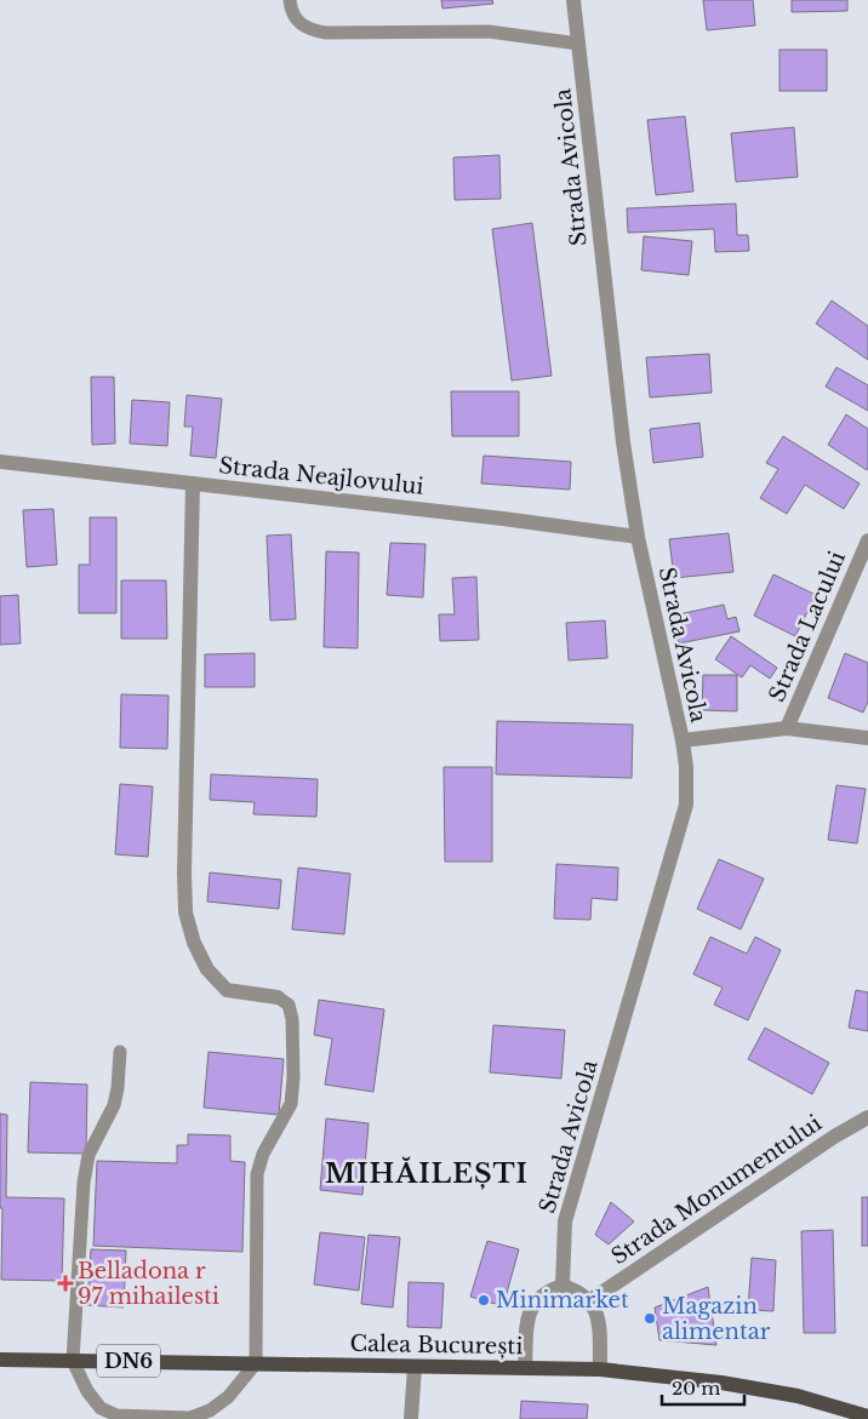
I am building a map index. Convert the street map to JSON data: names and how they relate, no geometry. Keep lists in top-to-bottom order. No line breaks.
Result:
{"streets":{"main road":["Calea București","DN6"],"street":["Strada Avicola","Strada Neajlovului","Strada Lacului","Strada Monumentului"]},"crossings":[["Strada Avicola","Strada Neajlovului"]],"districts":["MIHĂILEȘTI"],"places":{"health":["Belladona r 97 mihailesti"],"other":["Minimarket","Magazin alimentar"]},"scale_bar":"20 m"}
